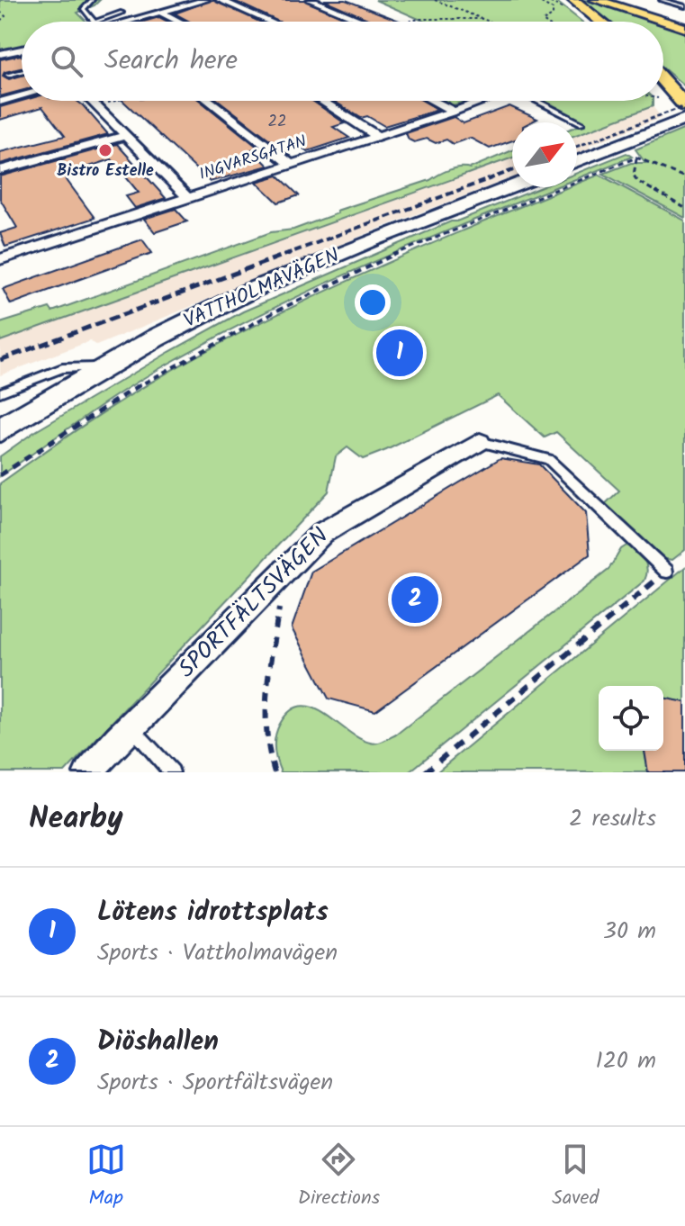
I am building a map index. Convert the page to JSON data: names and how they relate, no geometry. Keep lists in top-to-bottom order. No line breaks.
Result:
{"streets":{"main road":["VATTHOLMAVÄGEN"],"street":["INGVARSGATAN","SPORTFÄLTSVÄGEN"]},"places":["Bistro Estelle"],"house_numbers":["22"],"north":"top right","page":{"search":"Search here","pins":["1","2"],"heading":["Nearby","2 results"],"list":[{"mark":"1","name":"Lötens idrottsplats","note":"Sports · Vattholmavägen","value":"30 m"},{"mark":"2","name":"Diöshallen","note":"Sports · Sportfältsvägen","value":"120 m"}],"nav":["Map","Directions","Saved"]}}
